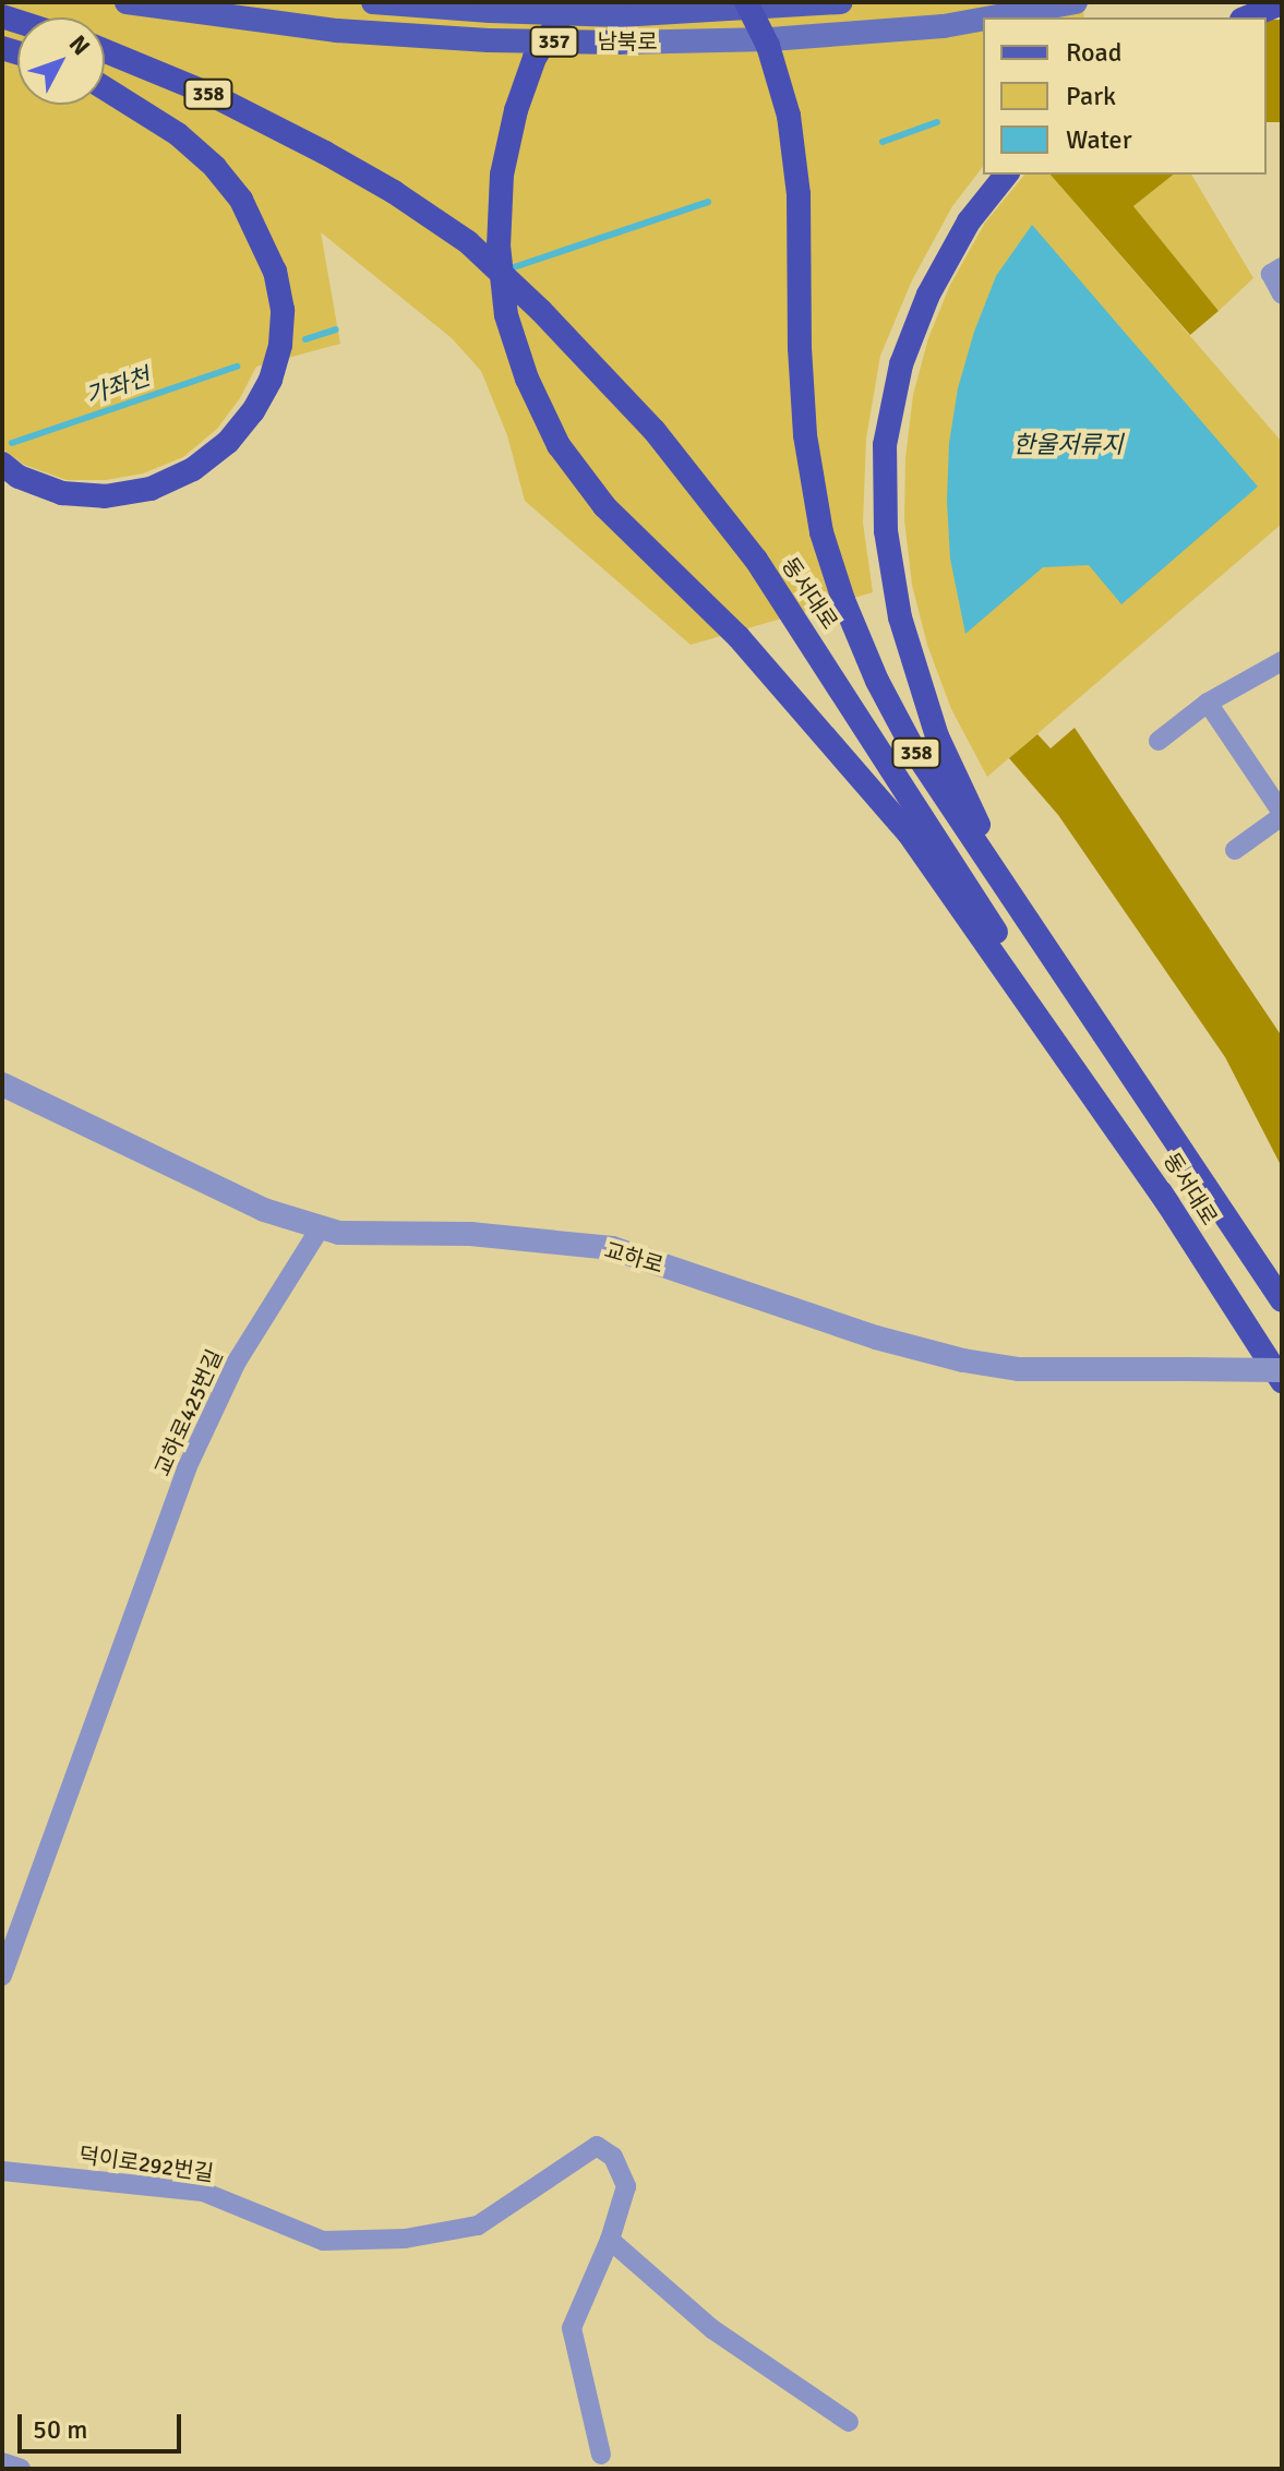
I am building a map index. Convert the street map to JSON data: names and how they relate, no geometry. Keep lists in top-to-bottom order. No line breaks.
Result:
{"streets":{"highway":["358","동서대로"],"main road":["357","남북로"],"street":["교하로","교하로425번길","덕이로292번길"]},"crossings":[["교하로","교하로425번길"]],"water":["가좌천","한울저류지"],"legend":["Road","Park","Water"],"scale_bar":"50 m","north":"top right"}
